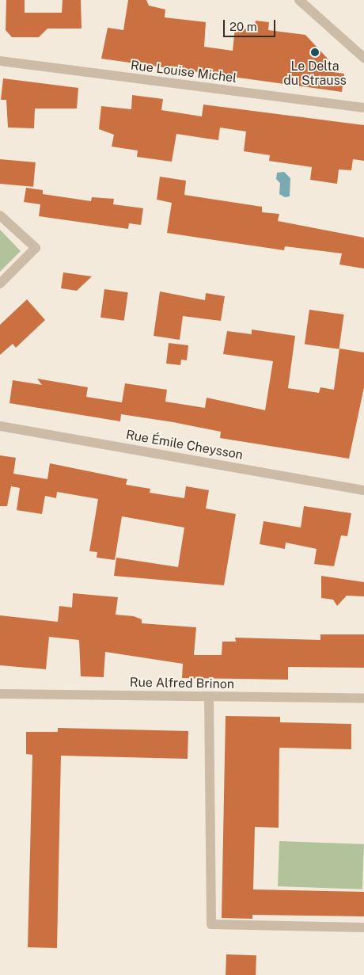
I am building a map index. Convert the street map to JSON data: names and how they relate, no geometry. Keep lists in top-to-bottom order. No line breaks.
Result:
{"streets":{"street":["Rue Louise Michel","Rue Émile Cheysson","Rue Alfred Brinon"]},"places":["Le Delta du Strauss"],"scale_bar":"20 m"}
